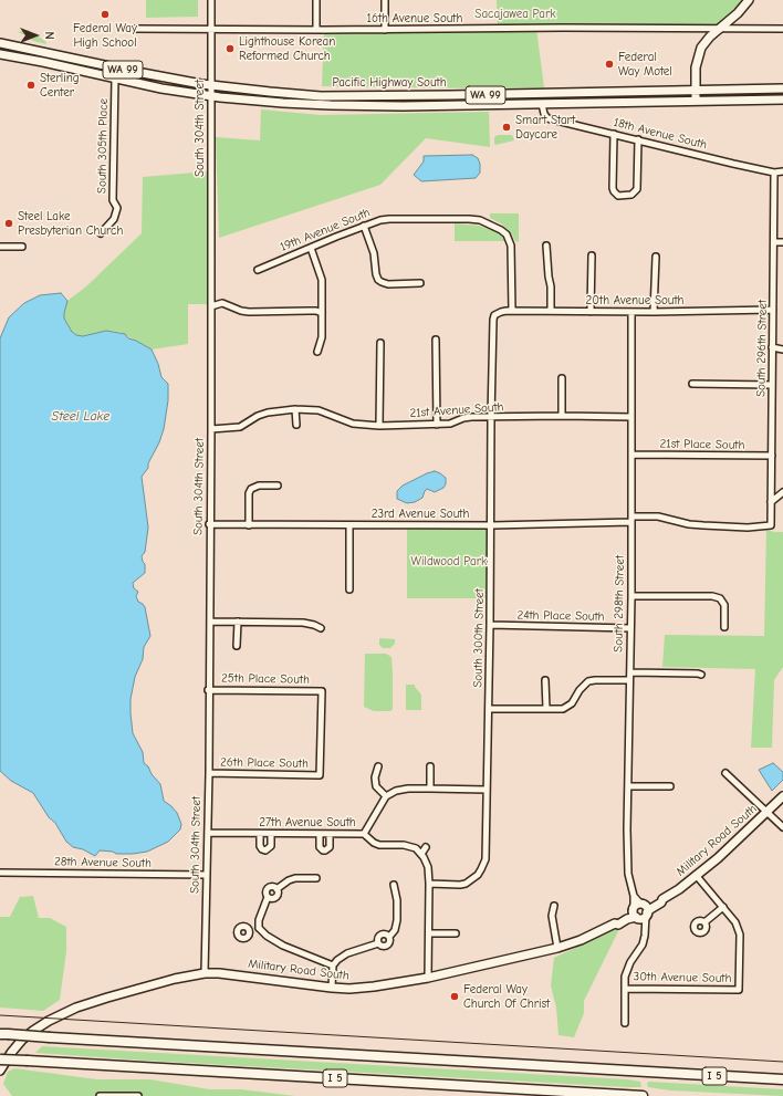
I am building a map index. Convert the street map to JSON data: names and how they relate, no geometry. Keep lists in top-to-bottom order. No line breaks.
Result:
{"streets":{"highway":["I 5"],"main road":["WA 99","Pacific Highway South","Military Road South"],"street":["16th Avenue South","South 304th Street","18th Avenue South","South 305th Place","19th Avenue South","20th Avenue South","South 296th Street","21st Avenue South","21st Place South","23rd Avenue South","South 298th Street","24th Place South","South 300th Street","25th Place South","26th Place South","27th Avenue South","28th Avenue South","30th Avenue South"]},"crossings":[["16th Avenue South","South 304th Street"],["Pacific Highway South","South 304th Street"],["Pacific Highway South","18th Avenue South"],["Pacific Highway South","South 305th Place"],["South 304th Street","21st Avenue South"],["South 304th Street","23rd Avenue South"],["South 304th Street","25th Place South"],["South 304th Street","26th Place South"],["South 304th Street","27th Avenue South"],["South 304th Street","Military Road South"],["South 304th Street","28th Avenue South"],["18th Avenue South","South 296th Street"],["19th Avenue South","20th Avenue South"],["20th Avenue South","South 296th Street"],["20th Avenue South","South 298th Street"],["20th Avenue South","South 300th Street"],["South 296th Street","21st Place South"],["South 296th Street","23rd Avenue South"],["21st Avenue South","South 298th Street"],["21st Avenue South","South 300th Street"],["21st Place South","South 298th Street"],["23rd Avenue South","South 298th Street"],["23rd Avenue South","South 300th Street"],["South 298th Street","24th Place South"],["South 298th Street","Military Road South"],["24th Place South","South 300th Street"],["25th Place South","26th Place South"]],"water":["Steel Lake"],"parks":["Sacajawea Park","Wildwood Park"],"places":["Federal Way High School","Lighthouse Korean Reformed Church","Federal Way Motel","Sterling Center","Smart Start Daycare","Steel Lake Presbyterian Church","Federal Way Church Of Christ"],"north":"right"}
